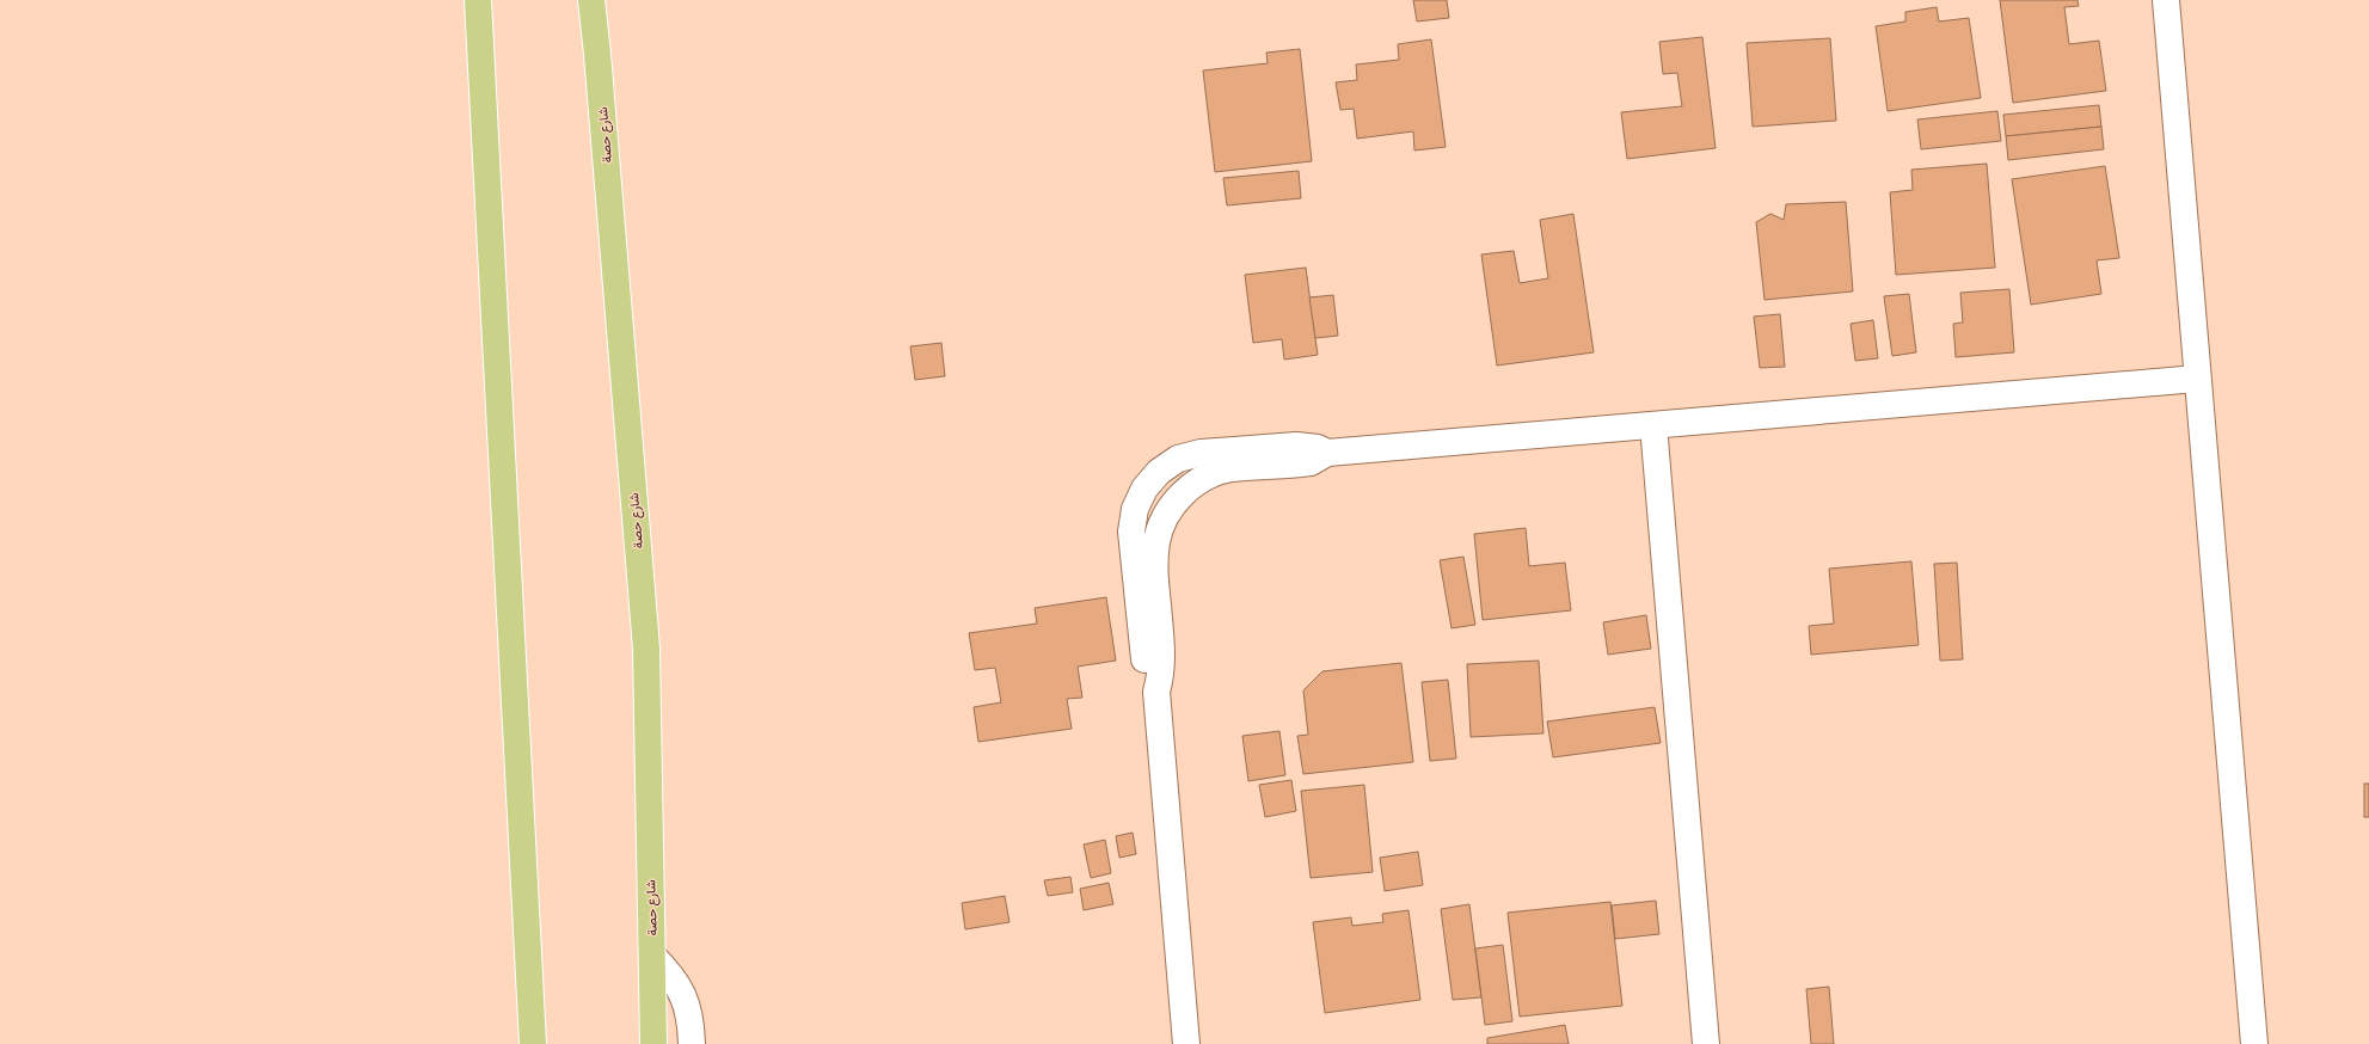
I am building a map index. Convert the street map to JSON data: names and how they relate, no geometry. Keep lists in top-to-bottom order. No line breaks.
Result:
{"streets":{"main road":["شارع حصة"]}}
